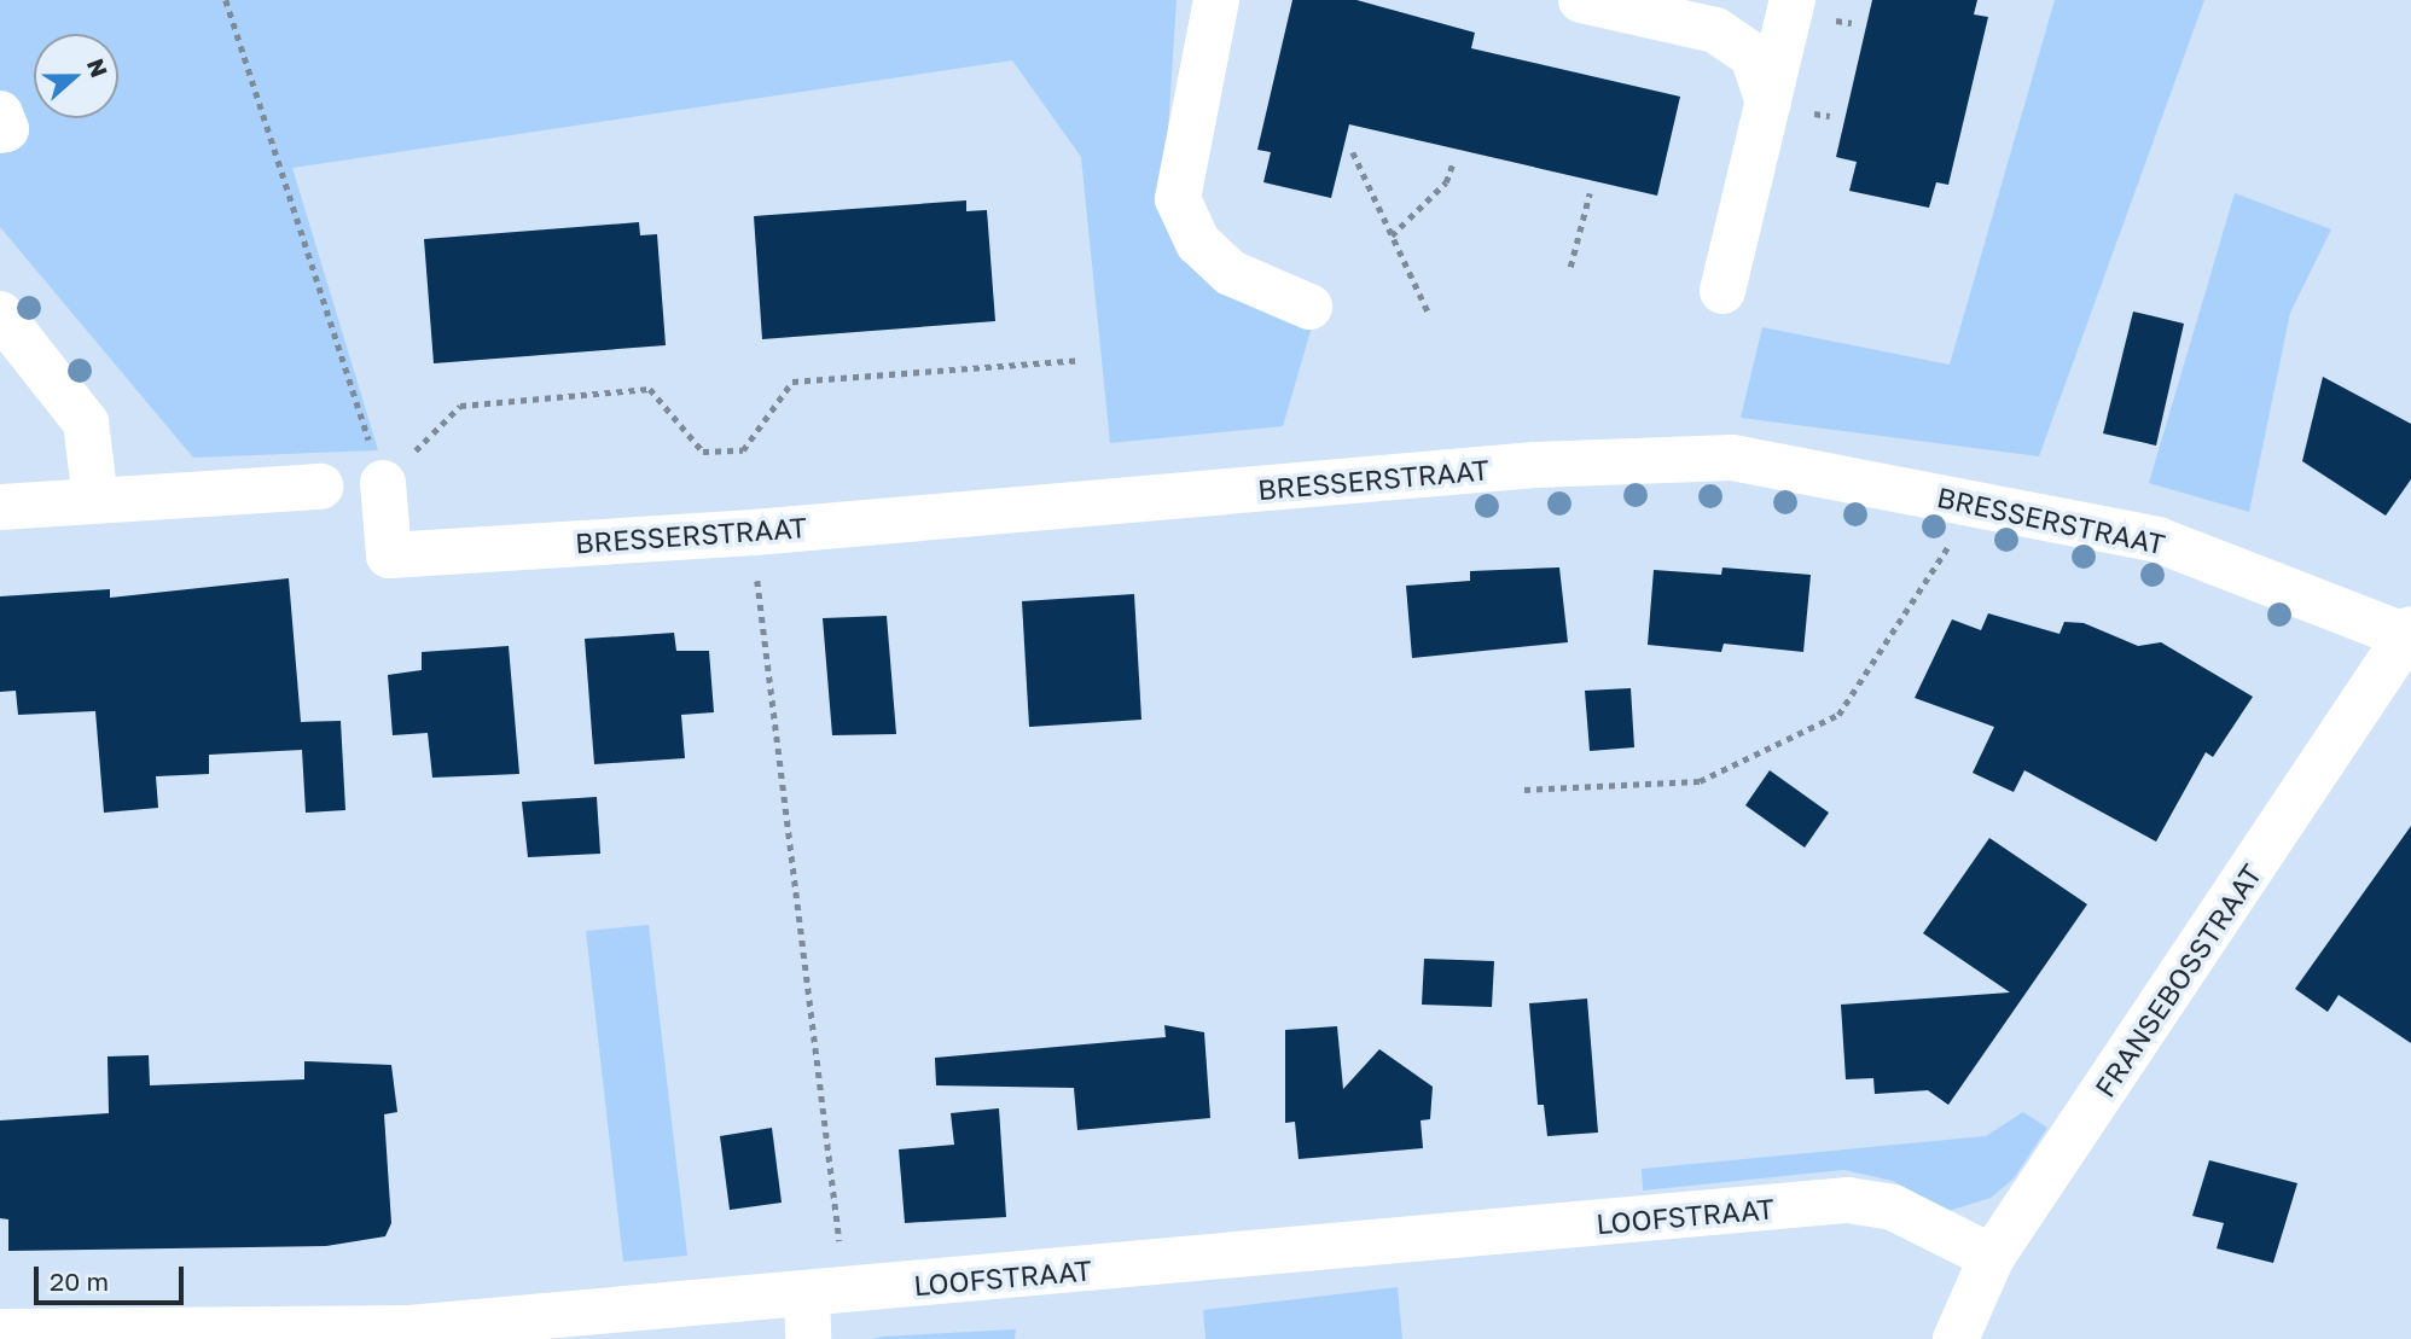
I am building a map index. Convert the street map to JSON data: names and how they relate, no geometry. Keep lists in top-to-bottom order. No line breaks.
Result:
{"streets":{"street":["BRESSERSTRAAT","FRANSEBOSSTRAAT","LOOFSTRAAT"]},"crossings":[["BRESSERSTRAAT","FRANSEBOSSTRAAT"],["FRANSEBOSSTRAAT","LOOFSTRAAT"]],"scale_bar":"20 m","north":"right"}
